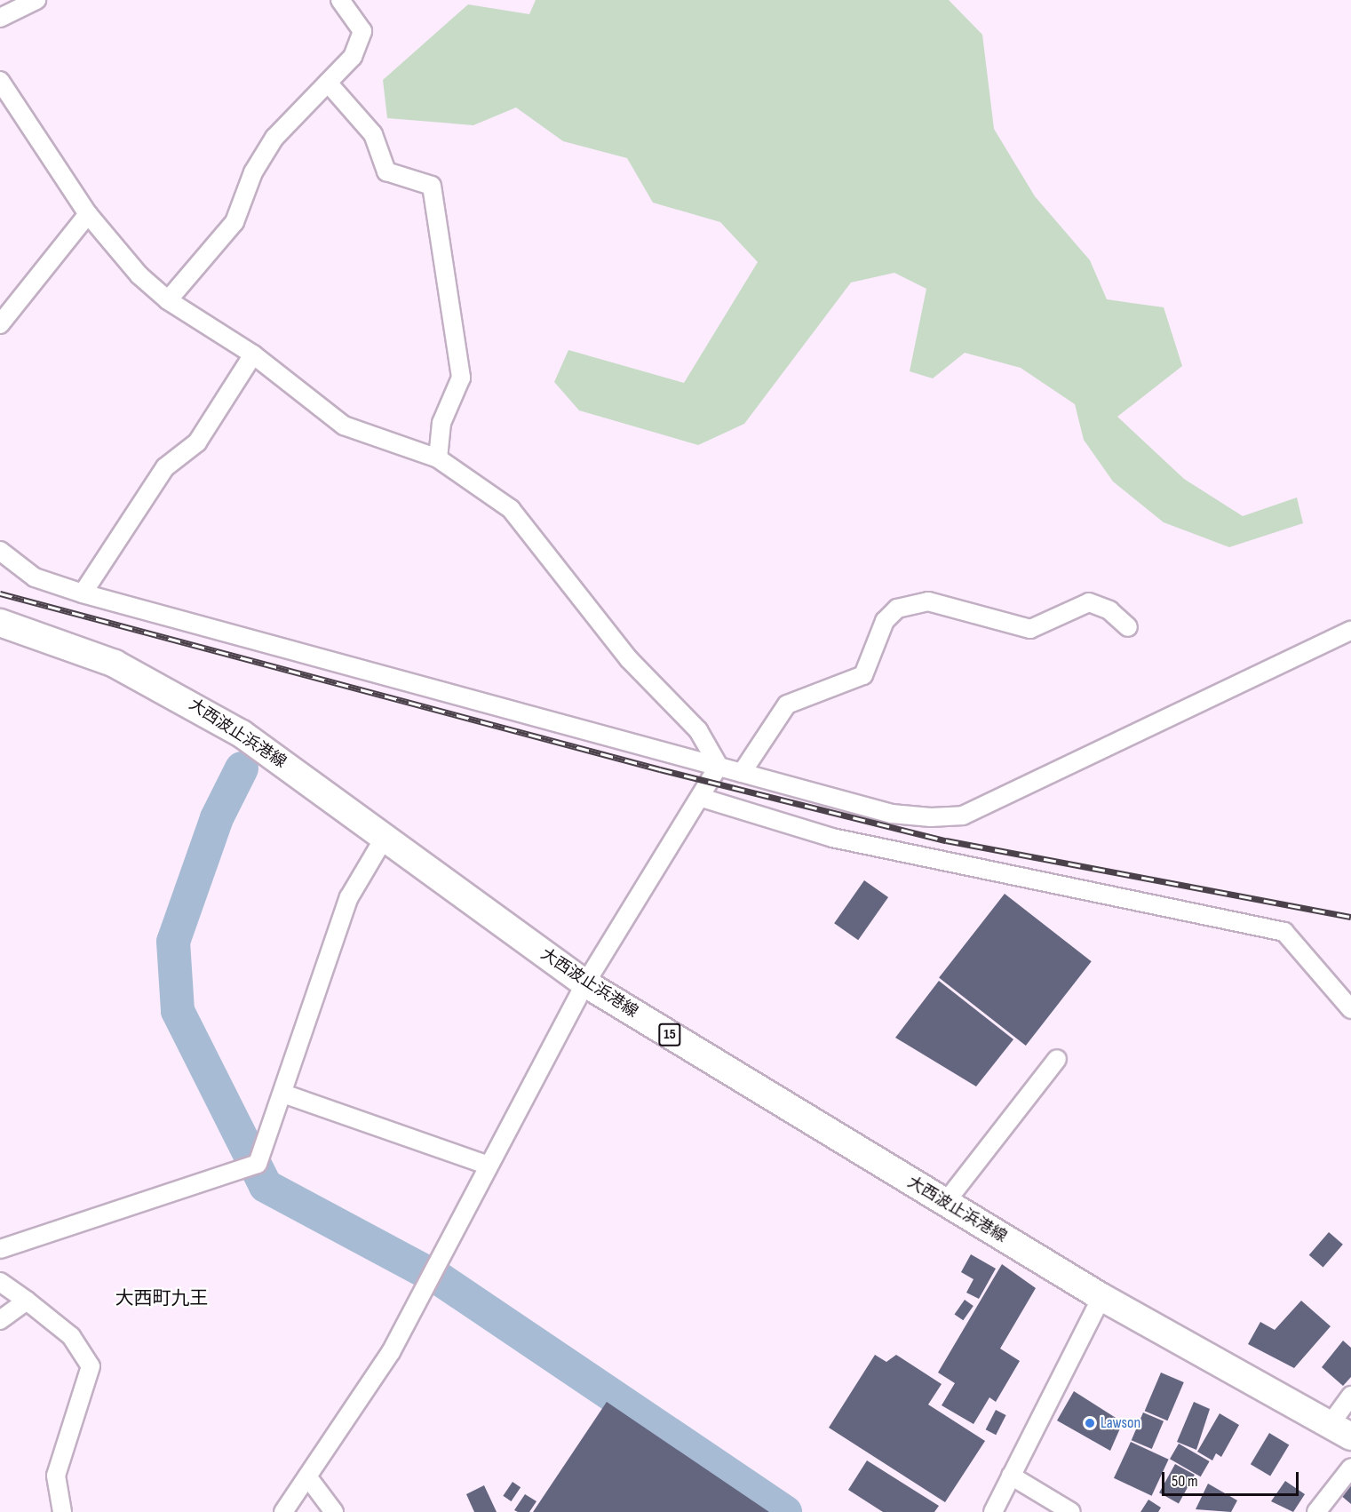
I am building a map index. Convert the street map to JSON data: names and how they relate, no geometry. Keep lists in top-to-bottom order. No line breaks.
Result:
{"streets":{"main road":["大西波止浜港線","15"]},"districts":["大西町九王"],"places":["Lawson"],"scale_bar":"50 m"}
